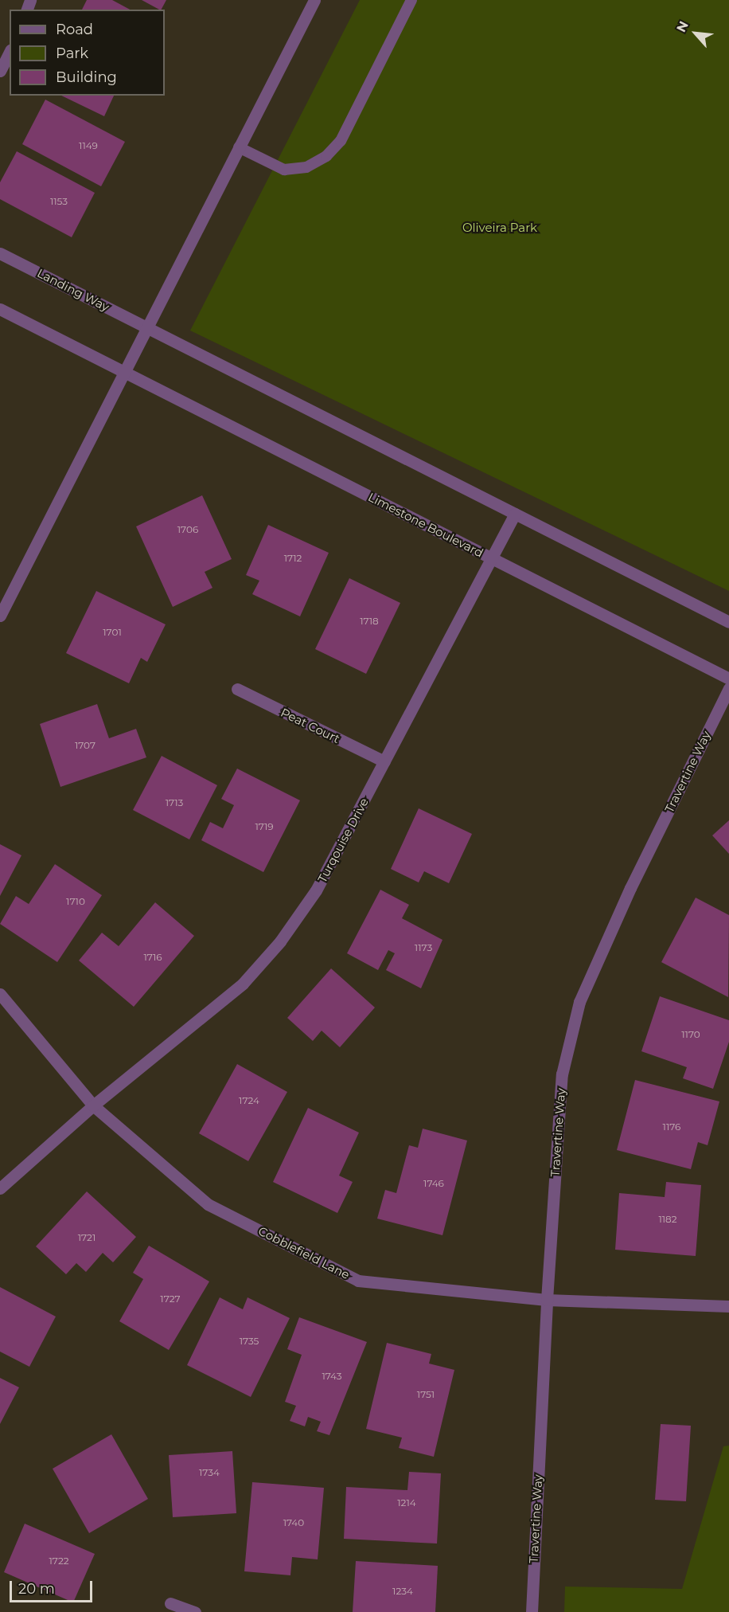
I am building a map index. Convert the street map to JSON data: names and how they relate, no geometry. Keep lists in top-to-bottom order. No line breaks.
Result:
{"streets":{"street":["Landing Way","Limestone Boulevard","Peat Court","Travertine Way","Turqouise Drive","Cobblefield Lane"]},"crossings":[["Limestone Boulevard","Turqouise Drive"],["Peat Court","Turqouise Drive"],["Travertine Way","Cobblefield Lane"],["Turqouise Drive","Cobblefield Lane"]],"parks":["Oliveira Park"],"house_numbers":["1149","1153","1706","1712","1718","1701","1707","1713","1719","1710","1173","1716","1170","1724","1176","1746","1182","1721","1727","1735","1743","1751","1734","1214","1740","1722","1234"],"legend":["Road","Park","Building"],"scale_bar":"20 m","north":"top left"}
